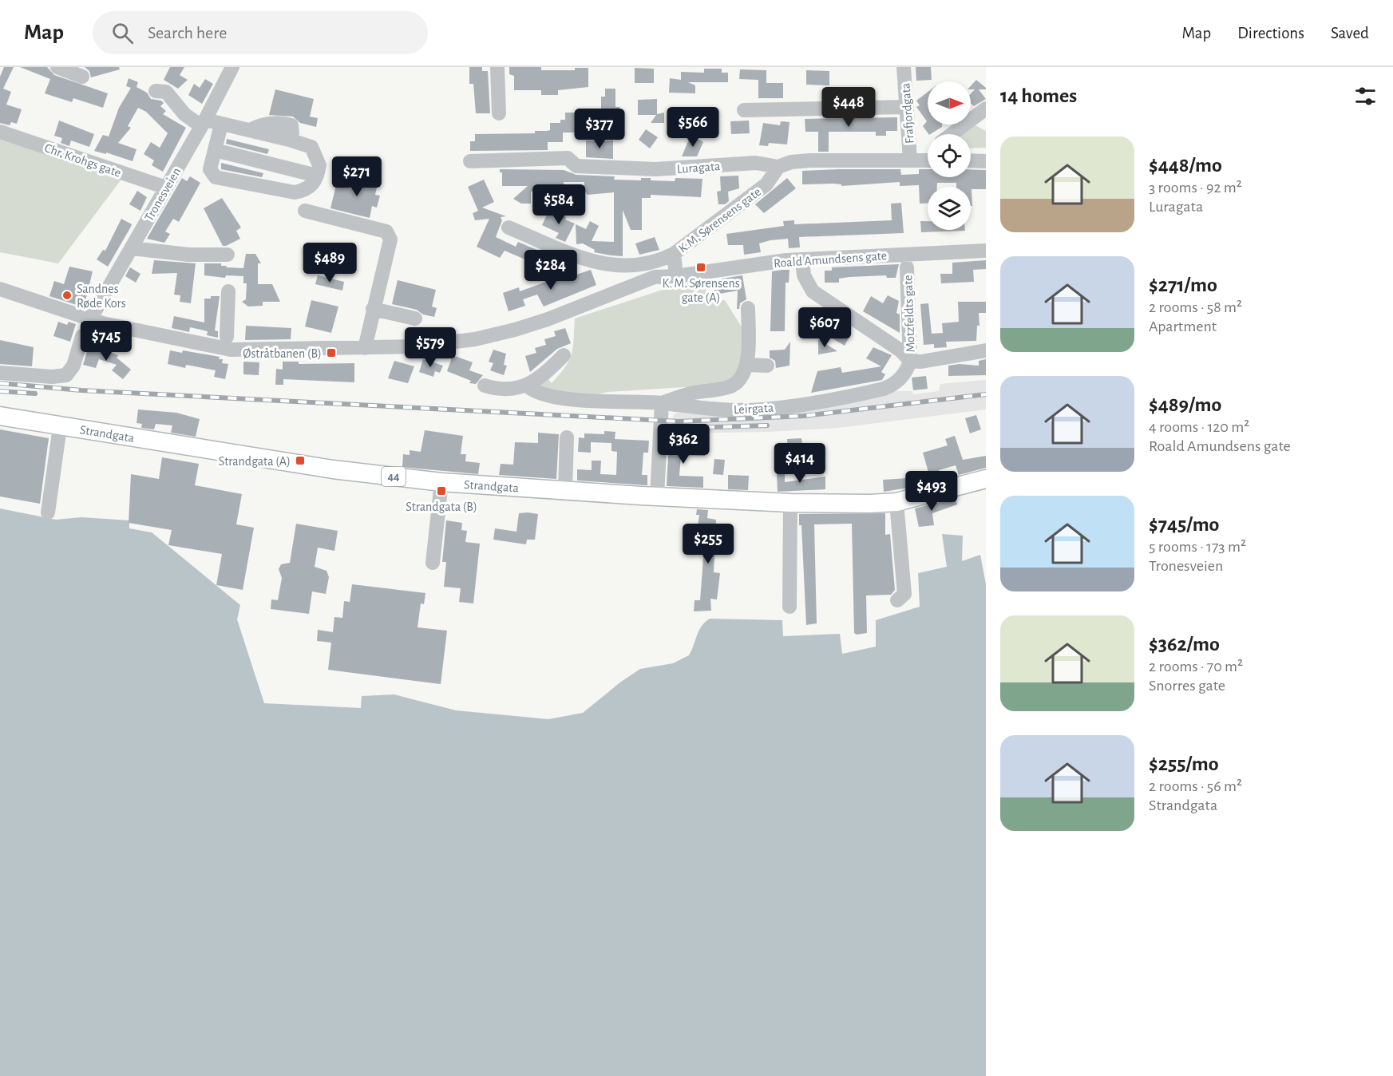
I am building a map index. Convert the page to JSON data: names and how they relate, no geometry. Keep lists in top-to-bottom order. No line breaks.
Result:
{"streets":{"main road":["Strandgata","44"],"street":["Frafjordgata","Chr. Krohgs gate","Luragata","Tronesveien","K.M. Sørensens gate","Roald Amundsens gate","Motzfeldts gate","Leirgata"]},"crossings":[["Frafjordgata","Luragata"],["Chr. Krohgs gate","Tronesveien"],["Luragata","K.M. Sørensens gate"],["Tronesveien","Roald Amundsens gate"],["K.M. Sørensens gate","Roald Amundsens gate"],["Motzfeldts gate","Leirgata"]],"places":{"transit":["K. M. Sørensens gate (A)","Østråtbanen (B)","Strandgata (A)","Strandgata (B)"],"other":["Sandnes Røde Kors"]},"north":"right","page":{"header":"Map","search":"Search here","nav":["Map","Directions","Saved"],"heading":"14 homes","price":["$448","$566","$377","$271","$584","$489","$284","$607","$745","$579","$362","$414","$493","$255"],"list":[{"name":"$448/mo","note":"3 rooms · 92 m² · Luragata"},{"name":"$271/mo","note":"2 rooms · 58 m² · Apartment"},{"name":"$489/mo","note":"4 rooms · 120 m² · Roald Amundsens gate"},{"name":"$745/mo","note":"5 rooms · 173 m² · Tronesveien"},{"name":"$362/mo","note":"2 rooms · 70 m² · Snorres gate"},{"name":"$255/mo","note":"2 rooms · 56 m² · Strandgata"}]}}
